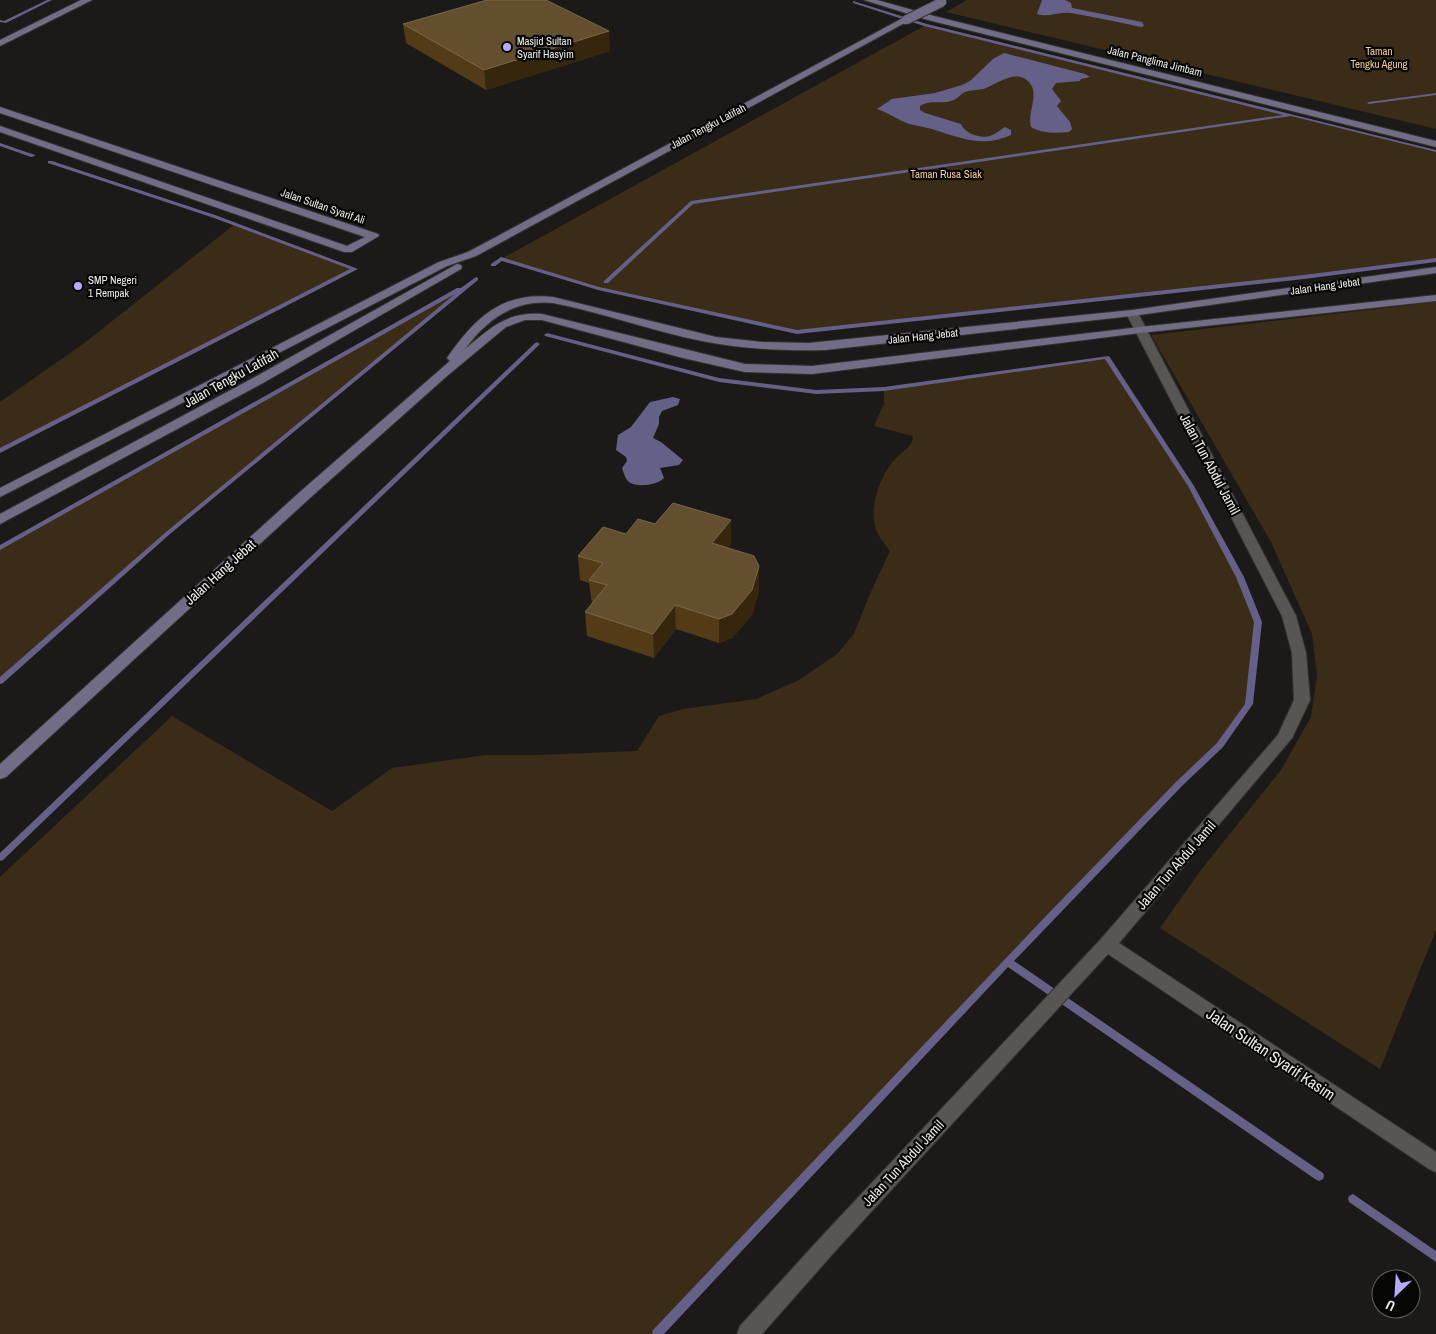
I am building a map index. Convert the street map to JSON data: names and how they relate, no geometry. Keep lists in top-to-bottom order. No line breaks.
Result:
{"streets":{"street":["Jalan Panglima Jimbam","Jalan Tengku Latifah","Jalan Sultan Syarif Ali","Jalan Hang Jebat","Jalan Tun Abdul Jamil","Jalan Sultan Syarif Kasim"]},"crossings":[["Jalan Hang Jebat","Jalan Tun Abdul Jamil"],["Jalan Tun Abdul Jamil","Jalan Sultan Syarif Kasim"]],"parks":["Taman Tengku Agung","Taman Rusa Siak"],"places":["Masjid Sultan Syarif Hasyim","SMP Negeri 1 Rempak"],"north":"bottom left"}
